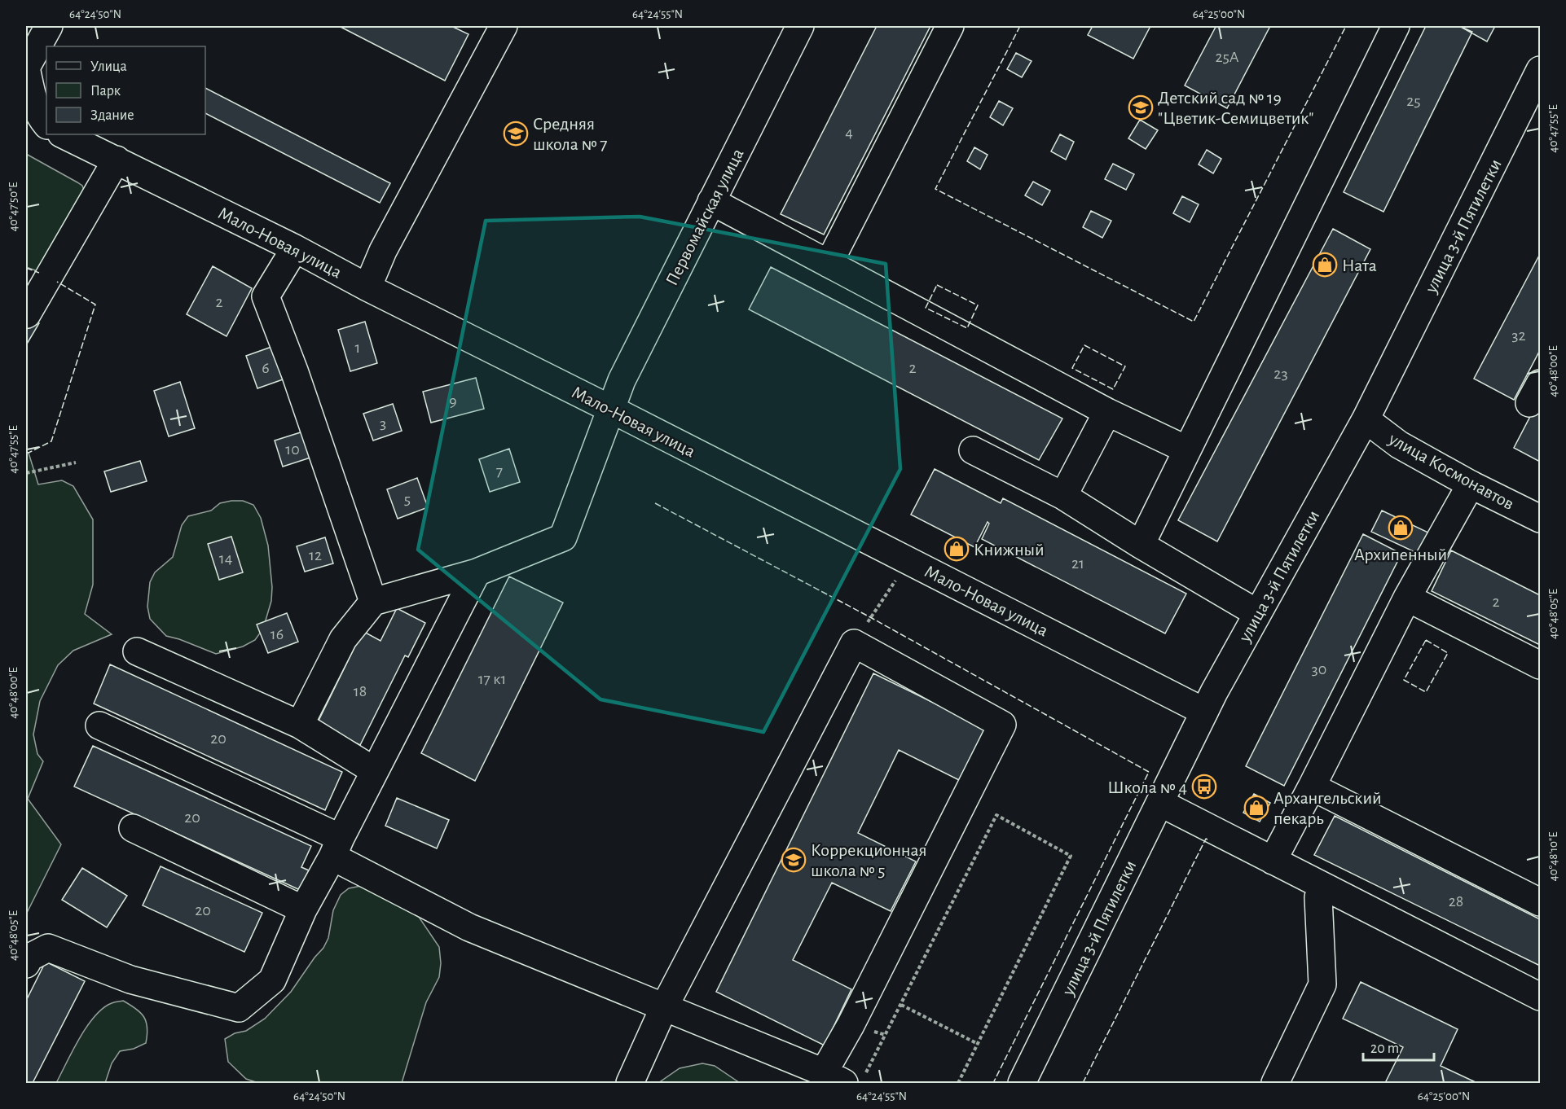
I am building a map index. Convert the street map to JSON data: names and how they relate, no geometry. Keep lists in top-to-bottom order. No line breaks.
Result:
{"streets":{"street":["Первомайская улица","улица 3-й Пятилетки","Мало-Новая улица","улица Космонавтов"]},"crossings":[["Первомайская улица","Мало-Новая улица"],["улица 3-й Пятилетки","Мало-Новая улица"],["улица 3-й Пятилетки","улица Космонавтов"]],"places":{"school or university":["Детский сад № 19 \"Цветик-Семицветик\"","Средняя школа № 7","Коррекционная школа № 5"],"shop":["Ната","Архипенный","Книжный","Архангельский пекарь"],"bus stop":["Школа № 4"]},"house_numbers":["25А","25","4","2","32","1","6","2","23","9","3","10","7","5","12","14","21","2","16","30","17 к1","18","20","20","28","20"],"legend":["Улица","Парк","Здание"],"scale_bar":"20 m","coordinates":["64°24'50\"N","64°24'55\"N","64°25'00\"N","40°47'55\"E","40°47'50\"E","40°48'00\"E","40°48'05\"E","40°48'10\"E"]}
